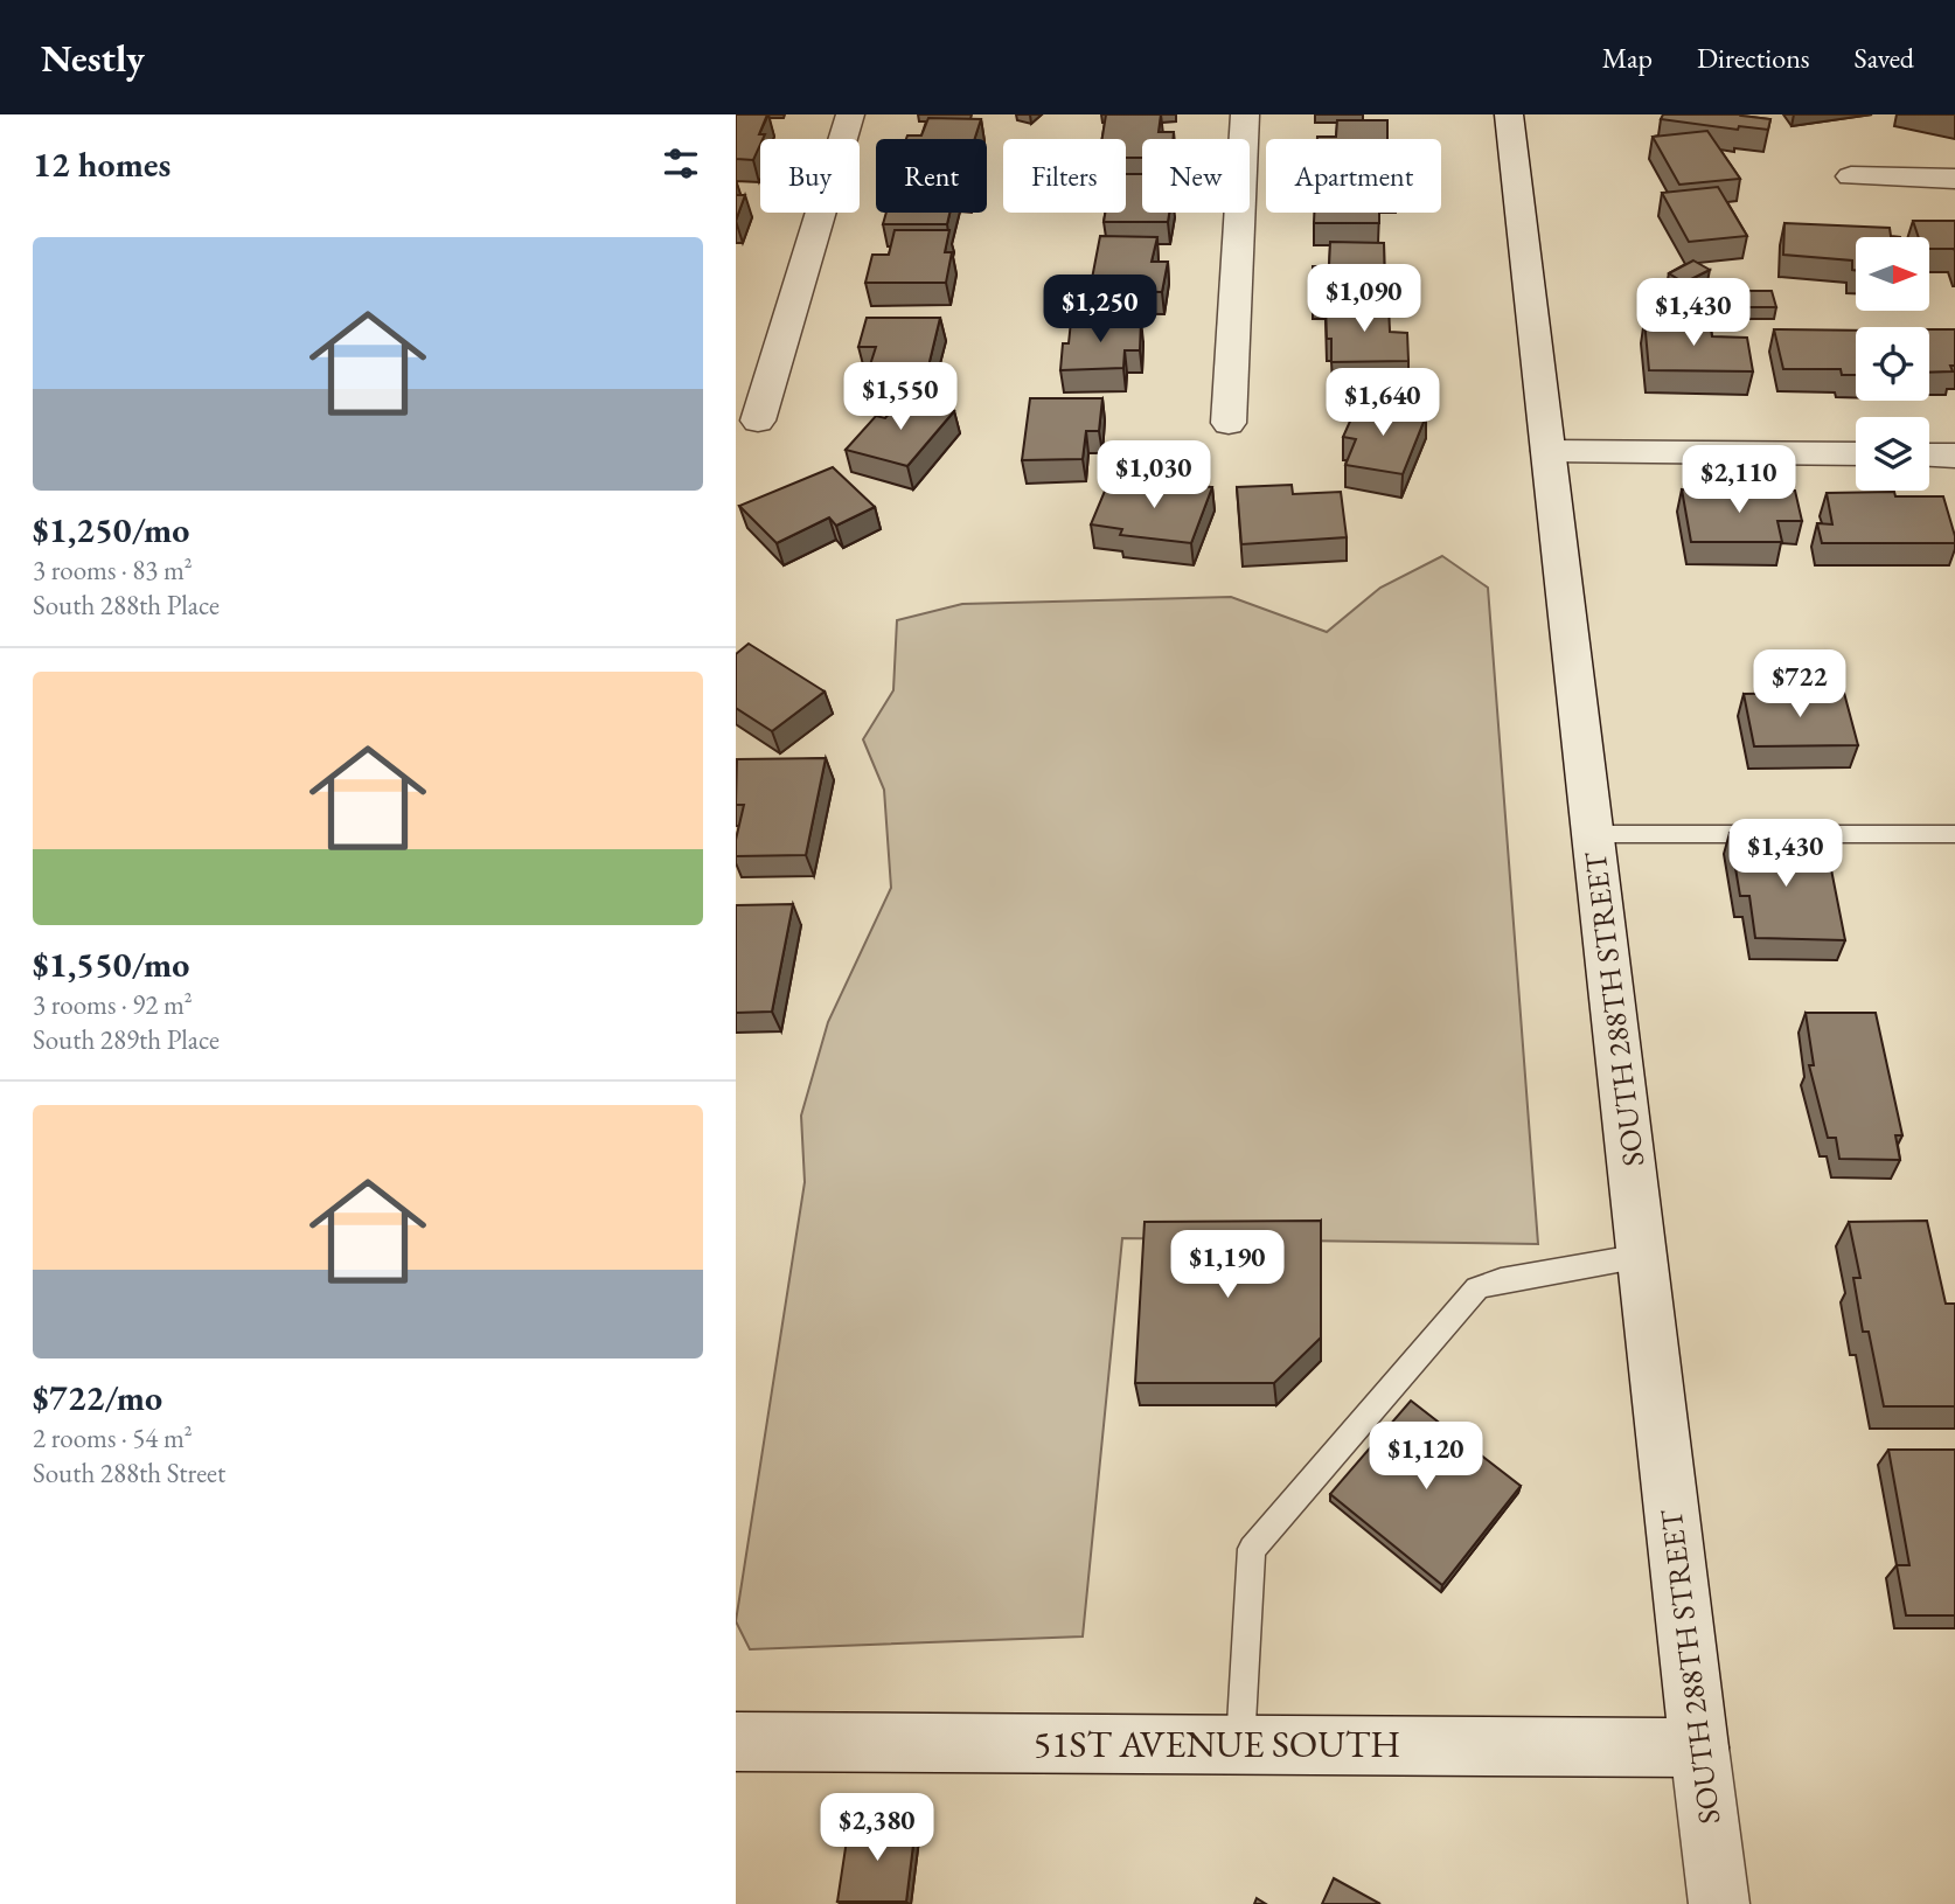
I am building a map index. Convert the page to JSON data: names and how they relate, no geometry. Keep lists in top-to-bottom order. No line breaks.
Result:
{"streets":{"main road":["SOUTH 288TH STREET","51ST AVENUE SOUTH"]},"crossings":[["SOUTH 288TH STREET","51ST AVENUE SOUTH"]],"north":"right","page":{"header":"Nestly","nav":["Map","Directions","Saved"],"heading":"12 homes","chip":["Buy","Rent","Filters","New","Apartment"],"list":[{"name":"$1,250/mo","note":"3 rooms · 83 m² · South 288th Place"},{"name":"$1,550/mo","note":"3 rooms · 92 m² · South 289th Place"},{"name":"$722/mo","note":"2 rooms · 54 m² · South 288th Street"}],"price":["$1,090","$1,250","$1,430","$1,550","$1,640","$1,030","$2,110","$722","$1,430","$1,190","$1,120","$2,380"]}}
